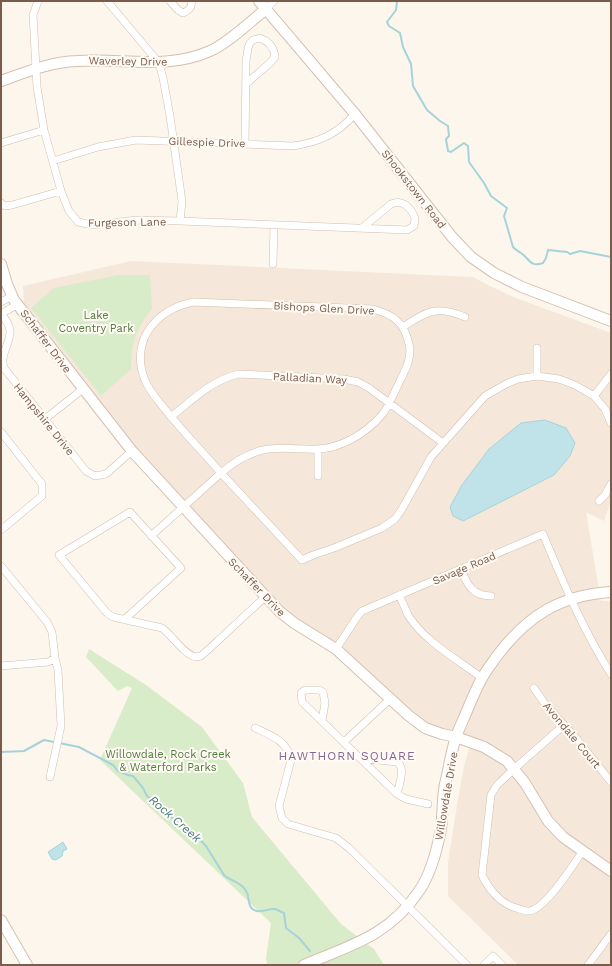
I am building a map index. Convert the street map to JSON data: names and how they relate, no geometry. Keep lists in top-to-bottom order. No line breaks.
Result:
{"streets":{"street":["Waverley Drive","Gillespie Drive","Shookstown Road","Furgeson Lane","Bishops Glen Drive","Schaffer Drive","Palladian Way","Hampshire Drive","Savage Road","Avondale Court","Willowdale Drive"]},"crossings":[["Waverley Drive","Shookstown Road"],["Waverley Drive","Furgeson Lane"],["Gillespie Drive","Shookstown Road"],["Gillespie Drive","Furgeson Lane"],["Bishops Glen Drive","Palladian Way"],["Schaffer Drive","Hampshire Drive"],["Schaffer Drive","Savage Road"],["Schaffer Drive","Willowdale Drive"],["Savage Road","Willowdale Drive"]],"districts":["HAWTHORN SQUARE"],"water":["Rock Creek"],"parks":["Lake Coventry Park","Willowdale, Rock Creek & Waterford Parks"]}
